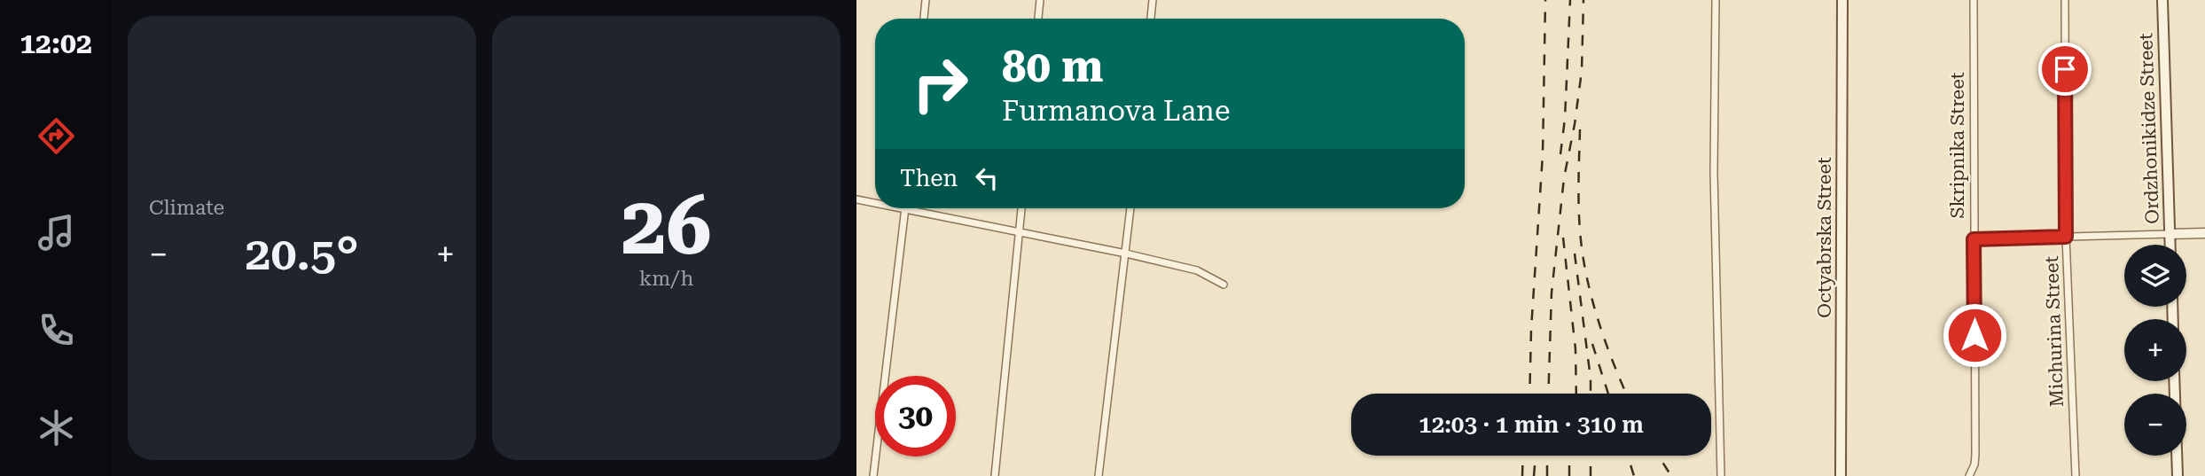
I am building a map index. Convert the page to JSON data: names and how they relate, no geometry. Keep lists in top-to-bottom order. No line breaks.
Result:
{"streets":{"main road":["Ordzhonikidze Street","Octyabrska Street"],"street":["Skripnika Street","Michurina Street"]},"page":{"tabs":"12:02","tile":["Climate",["26","km/h"]],"turn":["80 m","Furmanova Lane"],"then":"Then","heat":["−","20.5°","+"],"map_buttons":["+","−"],"limit":"30","trip":"12:03 · 1 min · 310 m"}}
